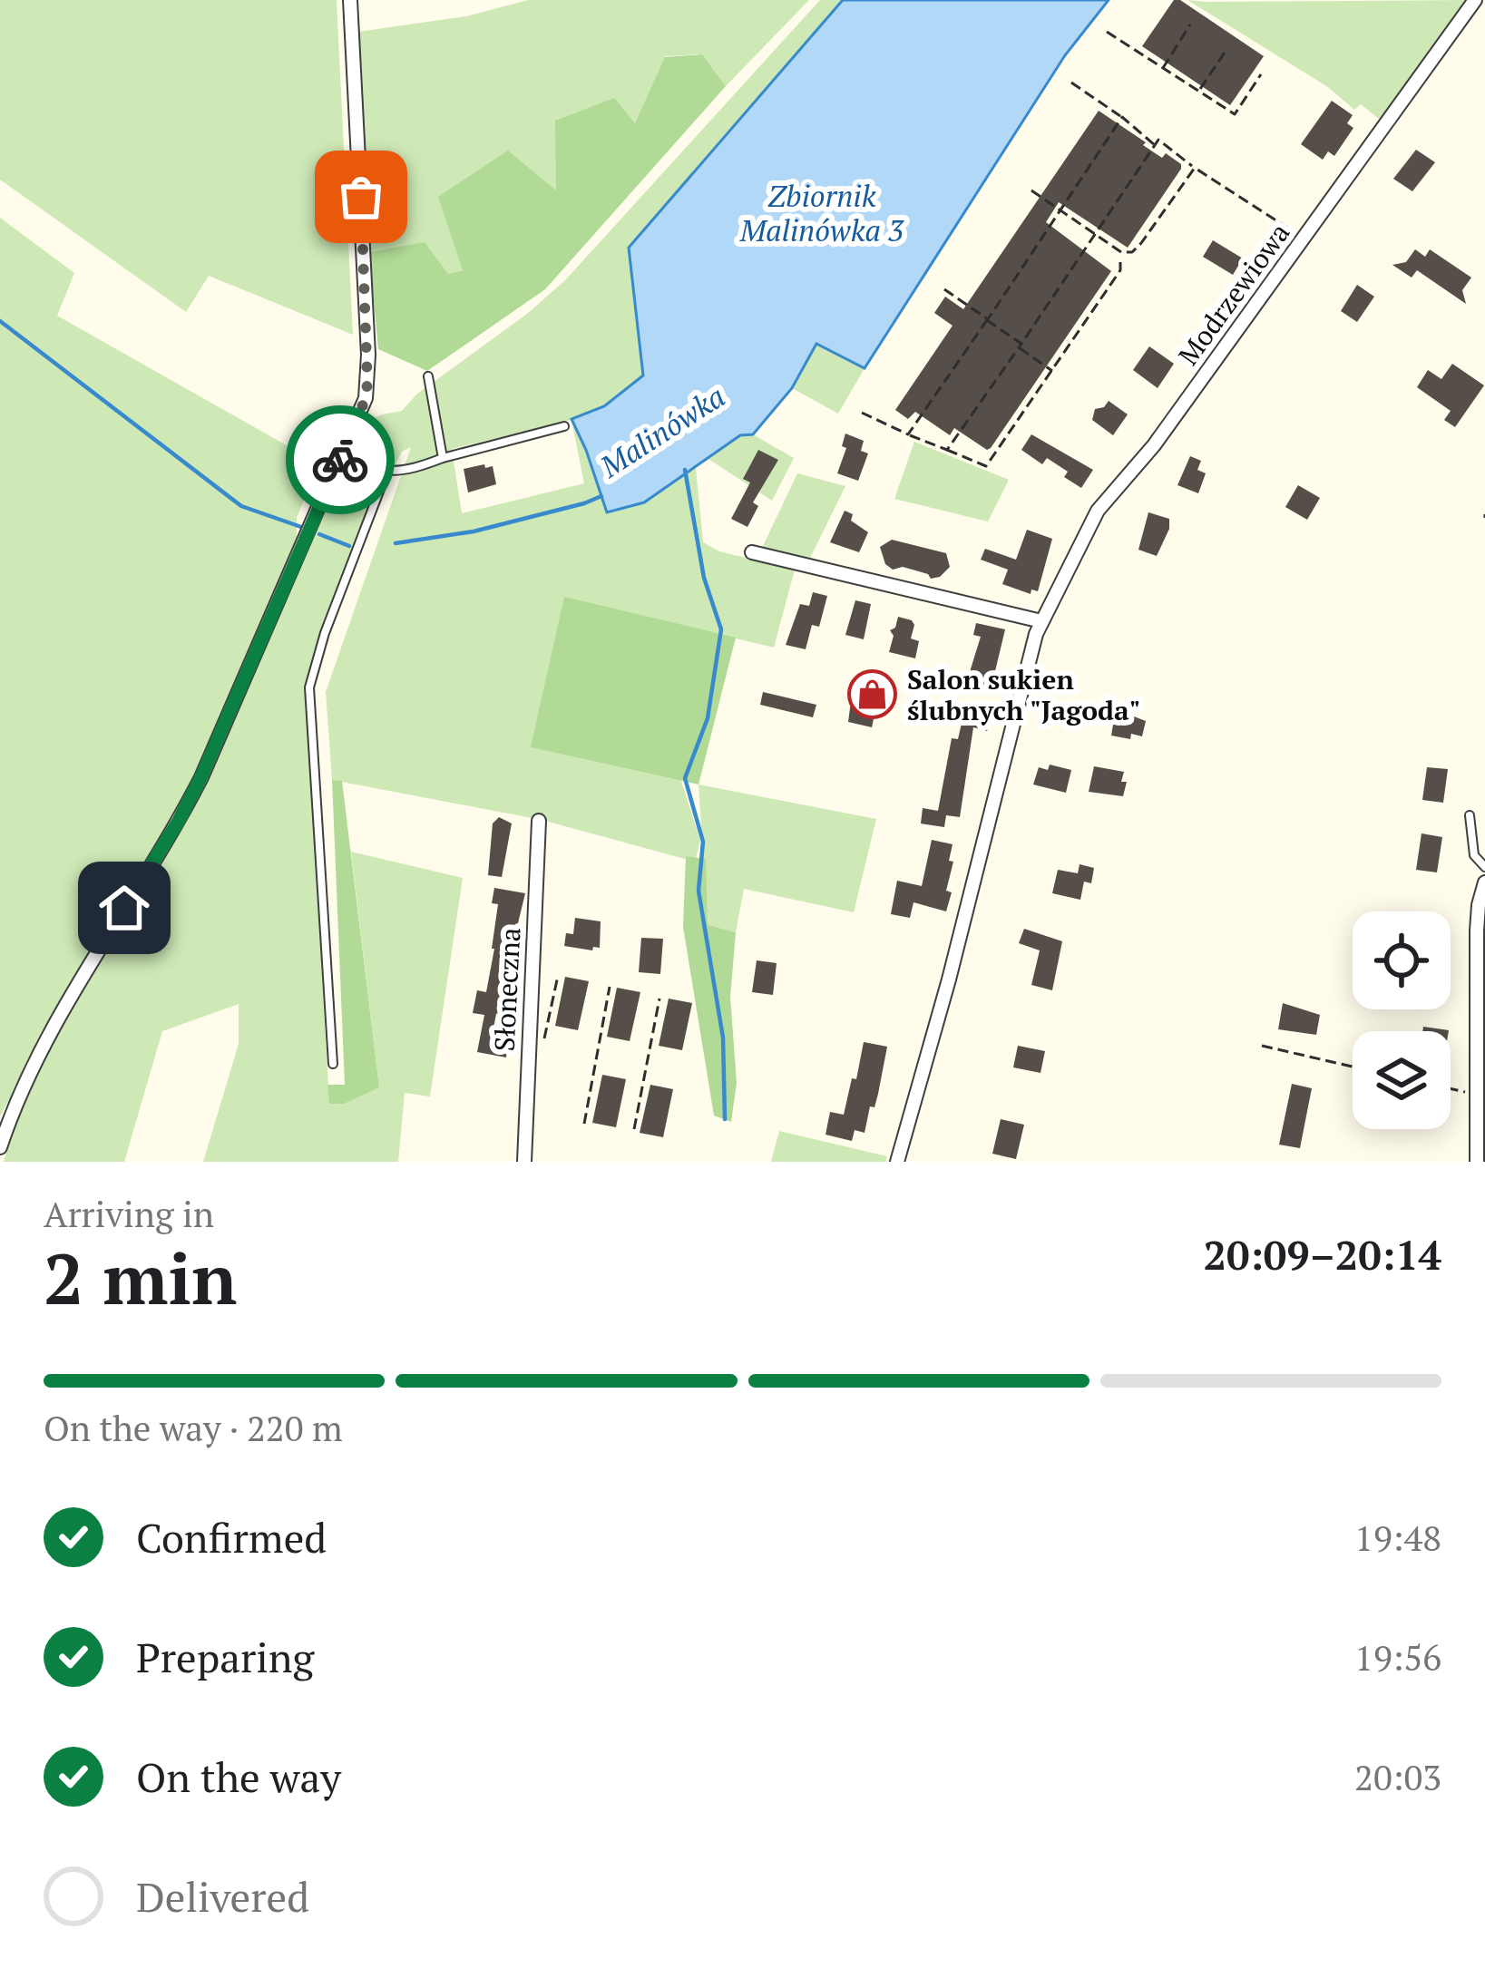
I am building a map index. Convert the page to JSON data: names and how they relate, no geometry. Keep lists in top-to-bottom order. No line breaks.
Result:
{"streets":{"street":["Modrzewiowa","Słoneczna"]},"water":["Zbiornik Malinówka 3","Malinówka"],"places":{"shop":["Salon sukien ślubnych \"Jagoda\""]},"page":{"heading":["2 min","Arriving in","20:09–20:14"],"bar":"On the way · 220 m","list":[["Confirmed","19:48"],["Preparing","19:56"],["On the way","20:03"],"Delivered"]}}
